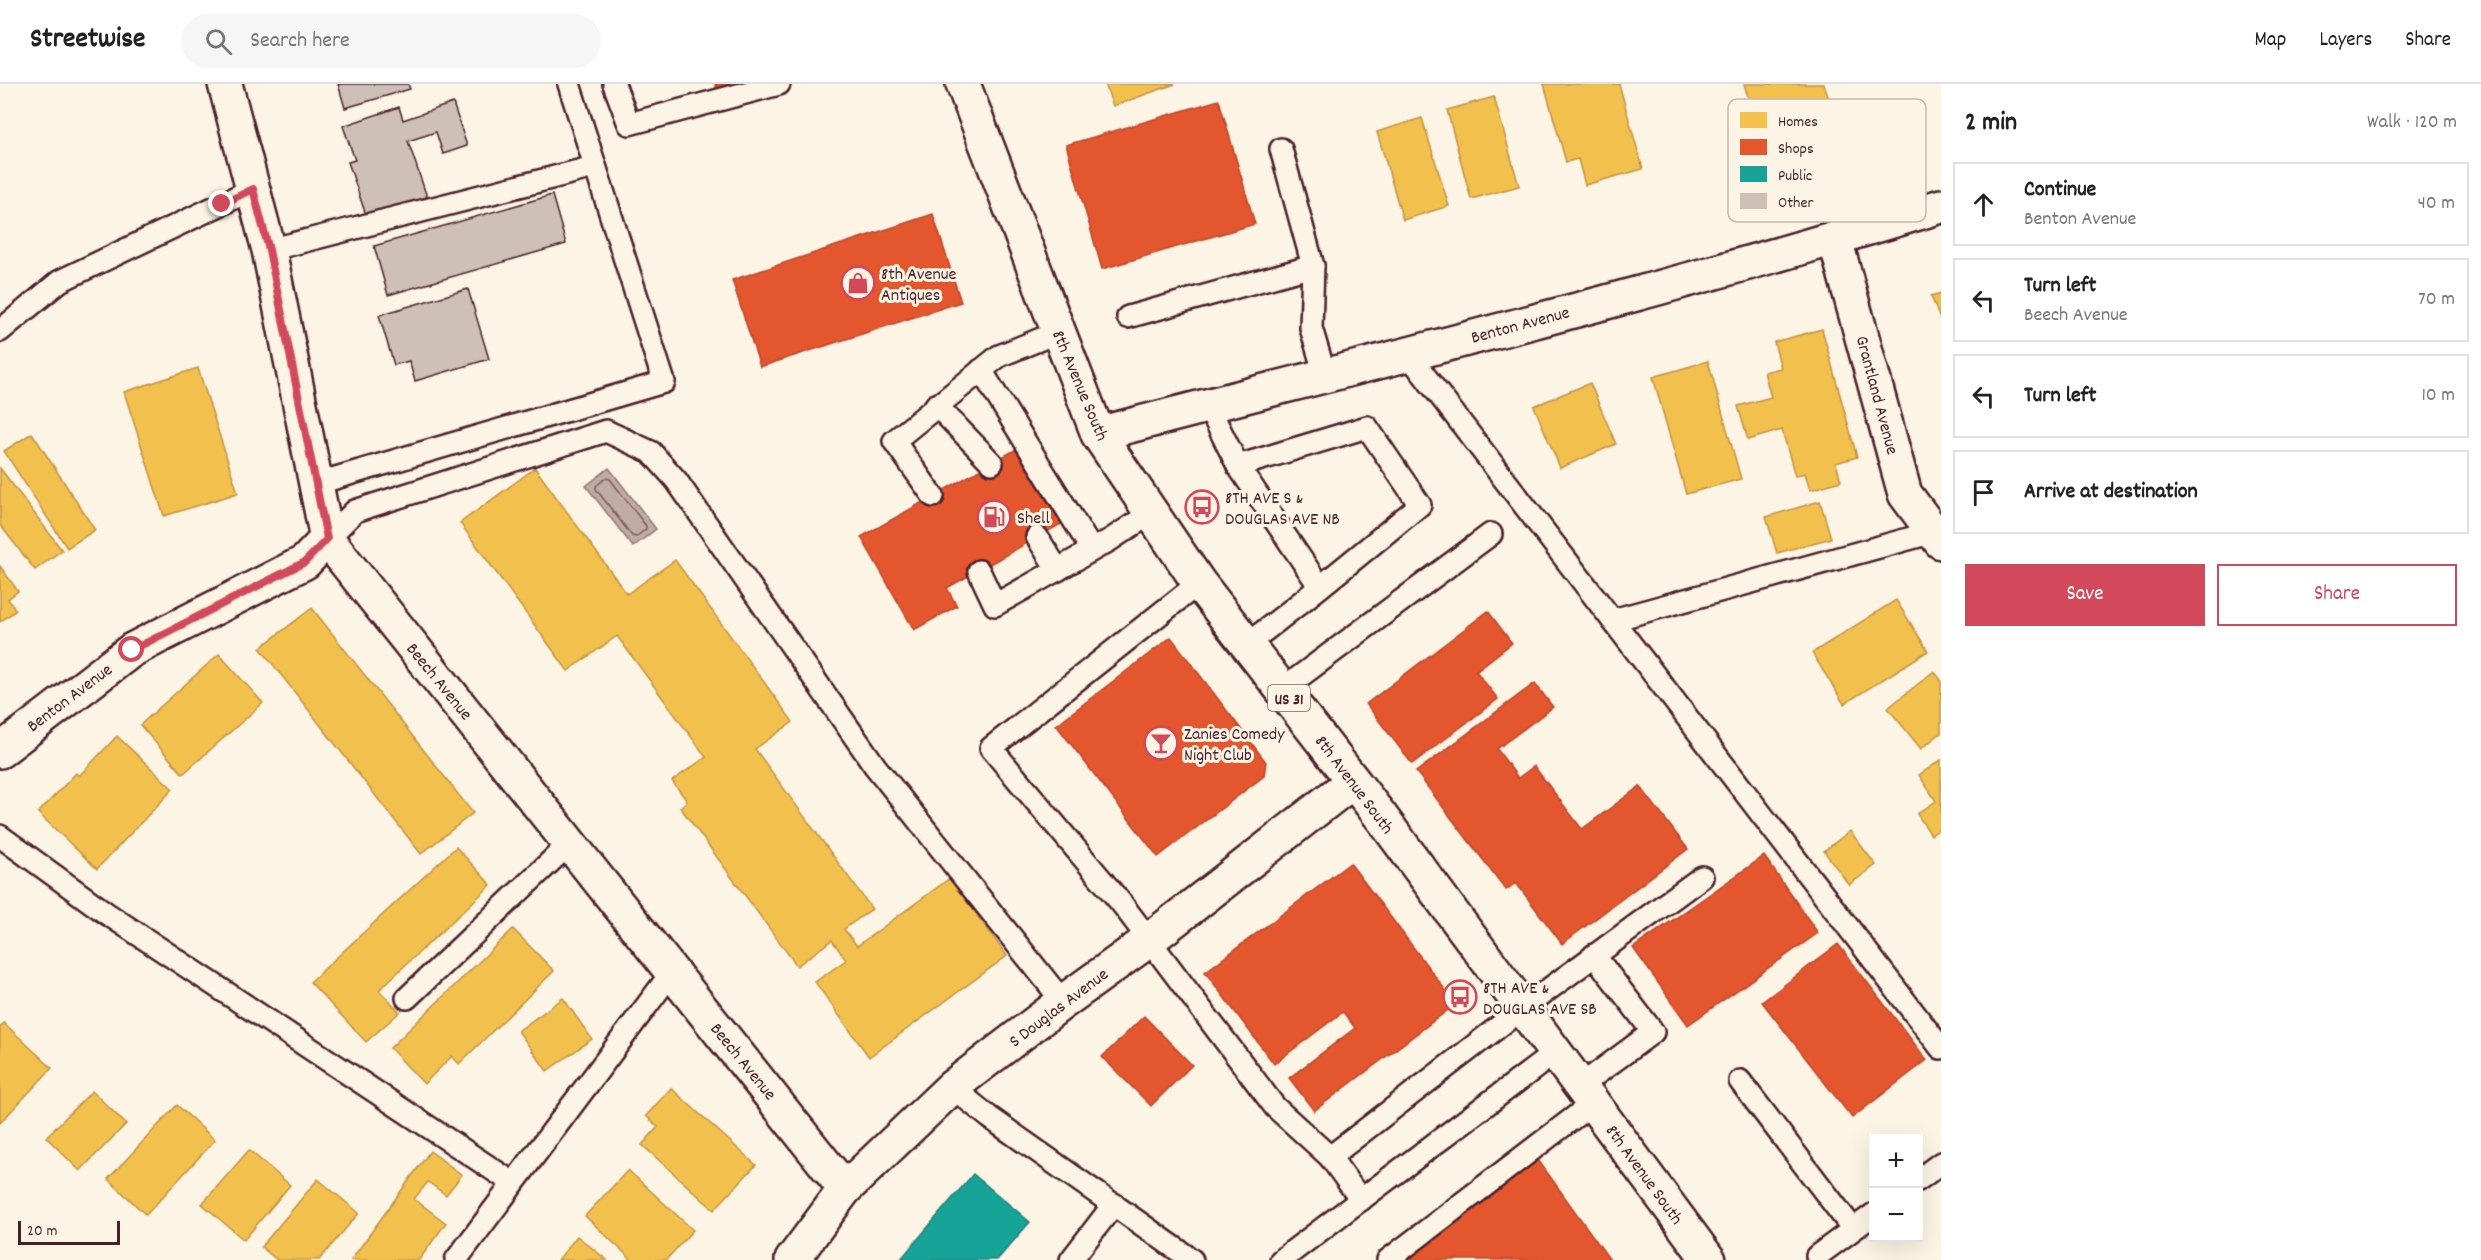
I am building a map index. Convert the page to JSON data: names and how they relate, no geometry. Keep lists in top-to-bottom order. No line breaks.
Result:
{"streets":{"street":["Benton Avenue","8th Avenue South","Grantland Avenue","Beech Avenue","US 31","S Douglas Avenue"]},"crossings":[["Benton Avenue","8th Avenue South"],["Benton Avenue","Grantland Avenue"],["Benton Avenue","Beech Avenue"],["8th Avenue South","S Douglas Avenue"],["Beech Avenue","S Douglas Avenue"]],"places":{"shop":["8th Avenue Antiques"],"bus stop":["8TH AVE S & DOUGLAS AVE NB","8TH AVE & DOUGLAS AVE SB"],"fuel station":["Shell"],"bar":["Zanies Comedy Night Club"]},"legend":["Homes","Shops","Public","Other"],"scale_bar":"20 m","page":{"header":"Streetwise","search":"Search here","nav":["Map","Layers","Share"],"heading":["2 min","Walk · 120 m"],"list":[["Continue","Benton Avenue","40 m"],["Turn left","Beech Avenue","70 m"],["Turn left","10 m"],"Arrive at destination"],"buttons":["Save","Share"],"map_buttons":["+","−"],"scale":"20 m"}}
